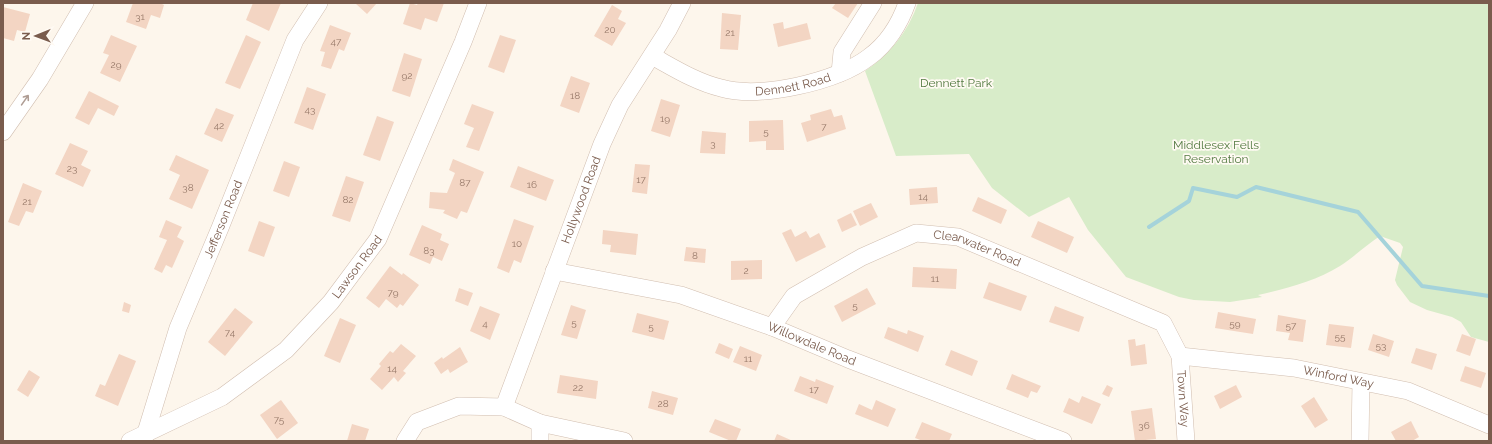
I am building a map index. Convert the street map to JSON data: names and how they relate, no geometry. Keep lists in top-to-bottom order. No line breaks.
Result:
{"streets":{"street":["Dennett Road","Hollywood Road","Jefferson Road","Clearwater Road","Lawson Road","Willowdale Road","Winford Way","Town Way"]},"crossings":[["Dennett Road","Hollywood Road"],["Hollywood Road","Willowdale Road"],["Jefferson Road","Lawson Road"],["Clearwater Road","Willowdale Road"],["Clearwater Road","Winford Way"],["Clearwater Road","Town Way"],["Winford Way","Town Way"]],"parks":["Dennett Park","Middlesex Fells Reservation"],"house_numbers":["31","20","21","47","29","92","18","43","19","42","7","5","3","23","17","87","16","38","14","82","21","10","83","8","2","11","79","5","5","4","59","57","5","74","55","53","11","14","22","17","28","75","36"],"north":"left"}
